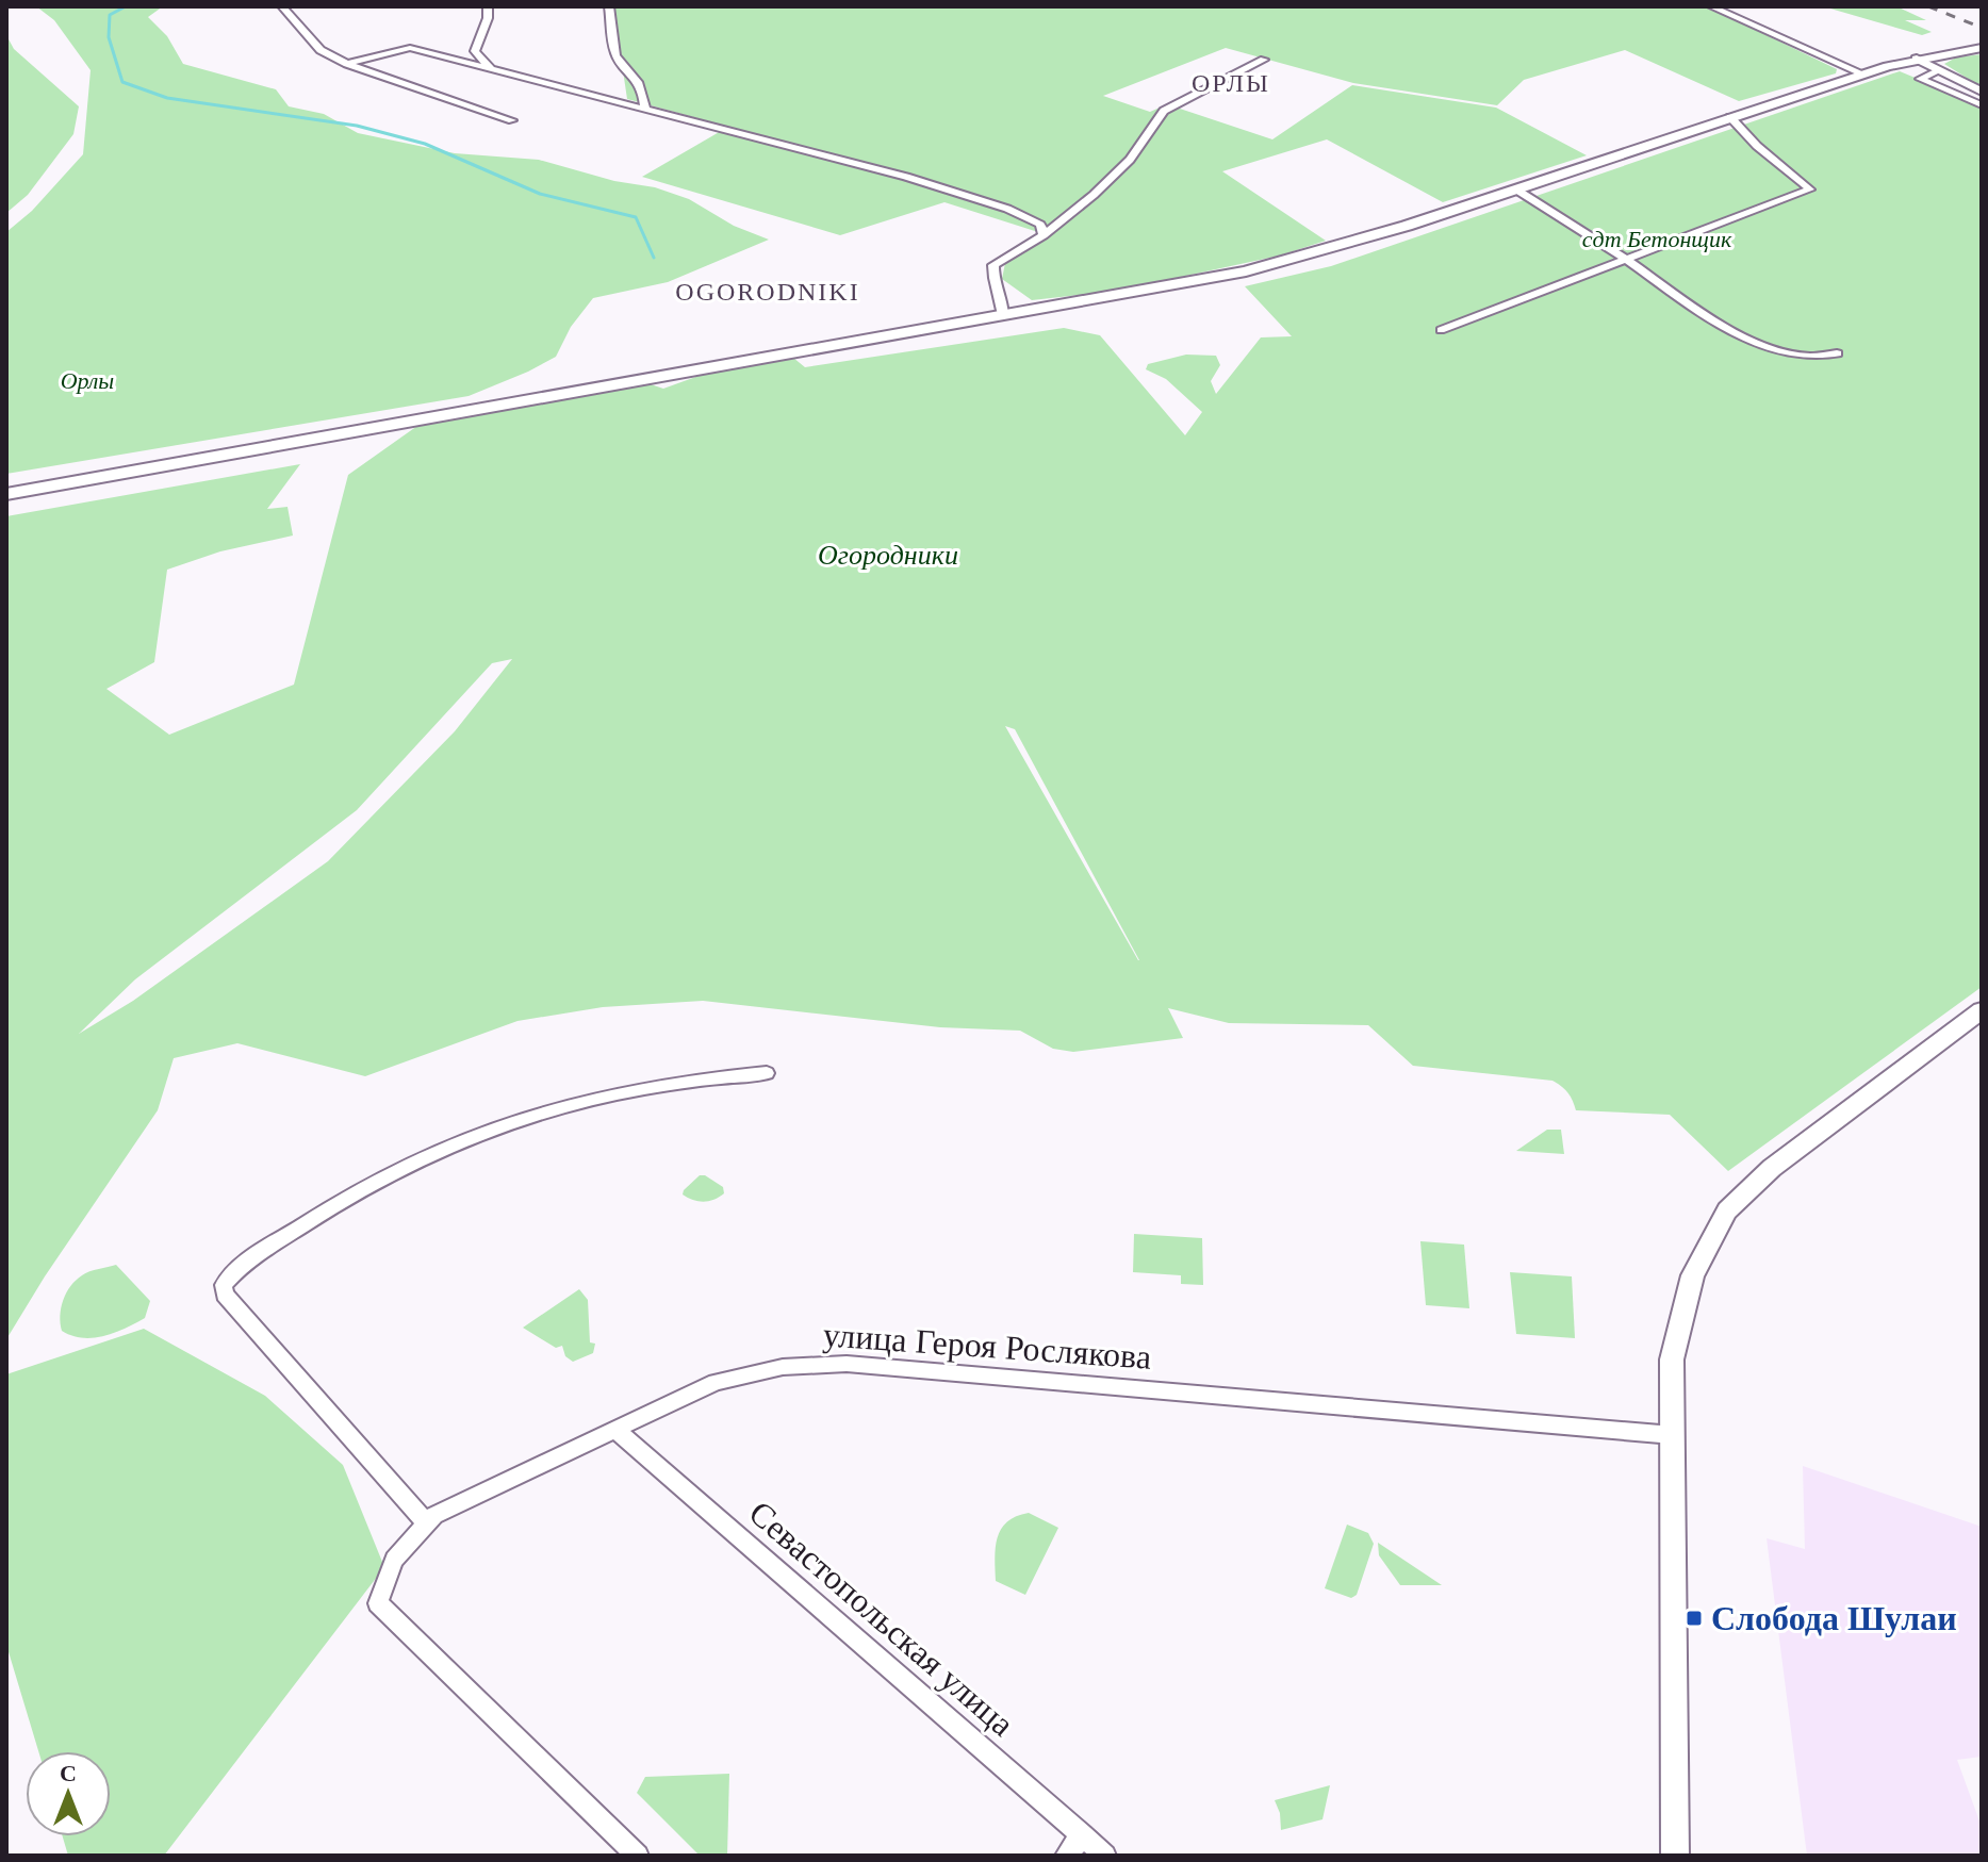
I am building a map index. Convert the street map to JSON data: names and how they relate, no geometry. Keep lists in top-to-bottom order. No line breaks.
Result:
{"streets":{"street":["улица Героя Рослякова","Севастопольская улица"]},"crossings":[["улица Героя Рослякова","Севастопольская улица"]],"districts":["ОРЛЫ","OGORODNIKI"],"parks":["сдт Бетонщик","Орлы","Огородники"],"places":{"transit":["Слобода Шулаи"]},"north":"top"}
